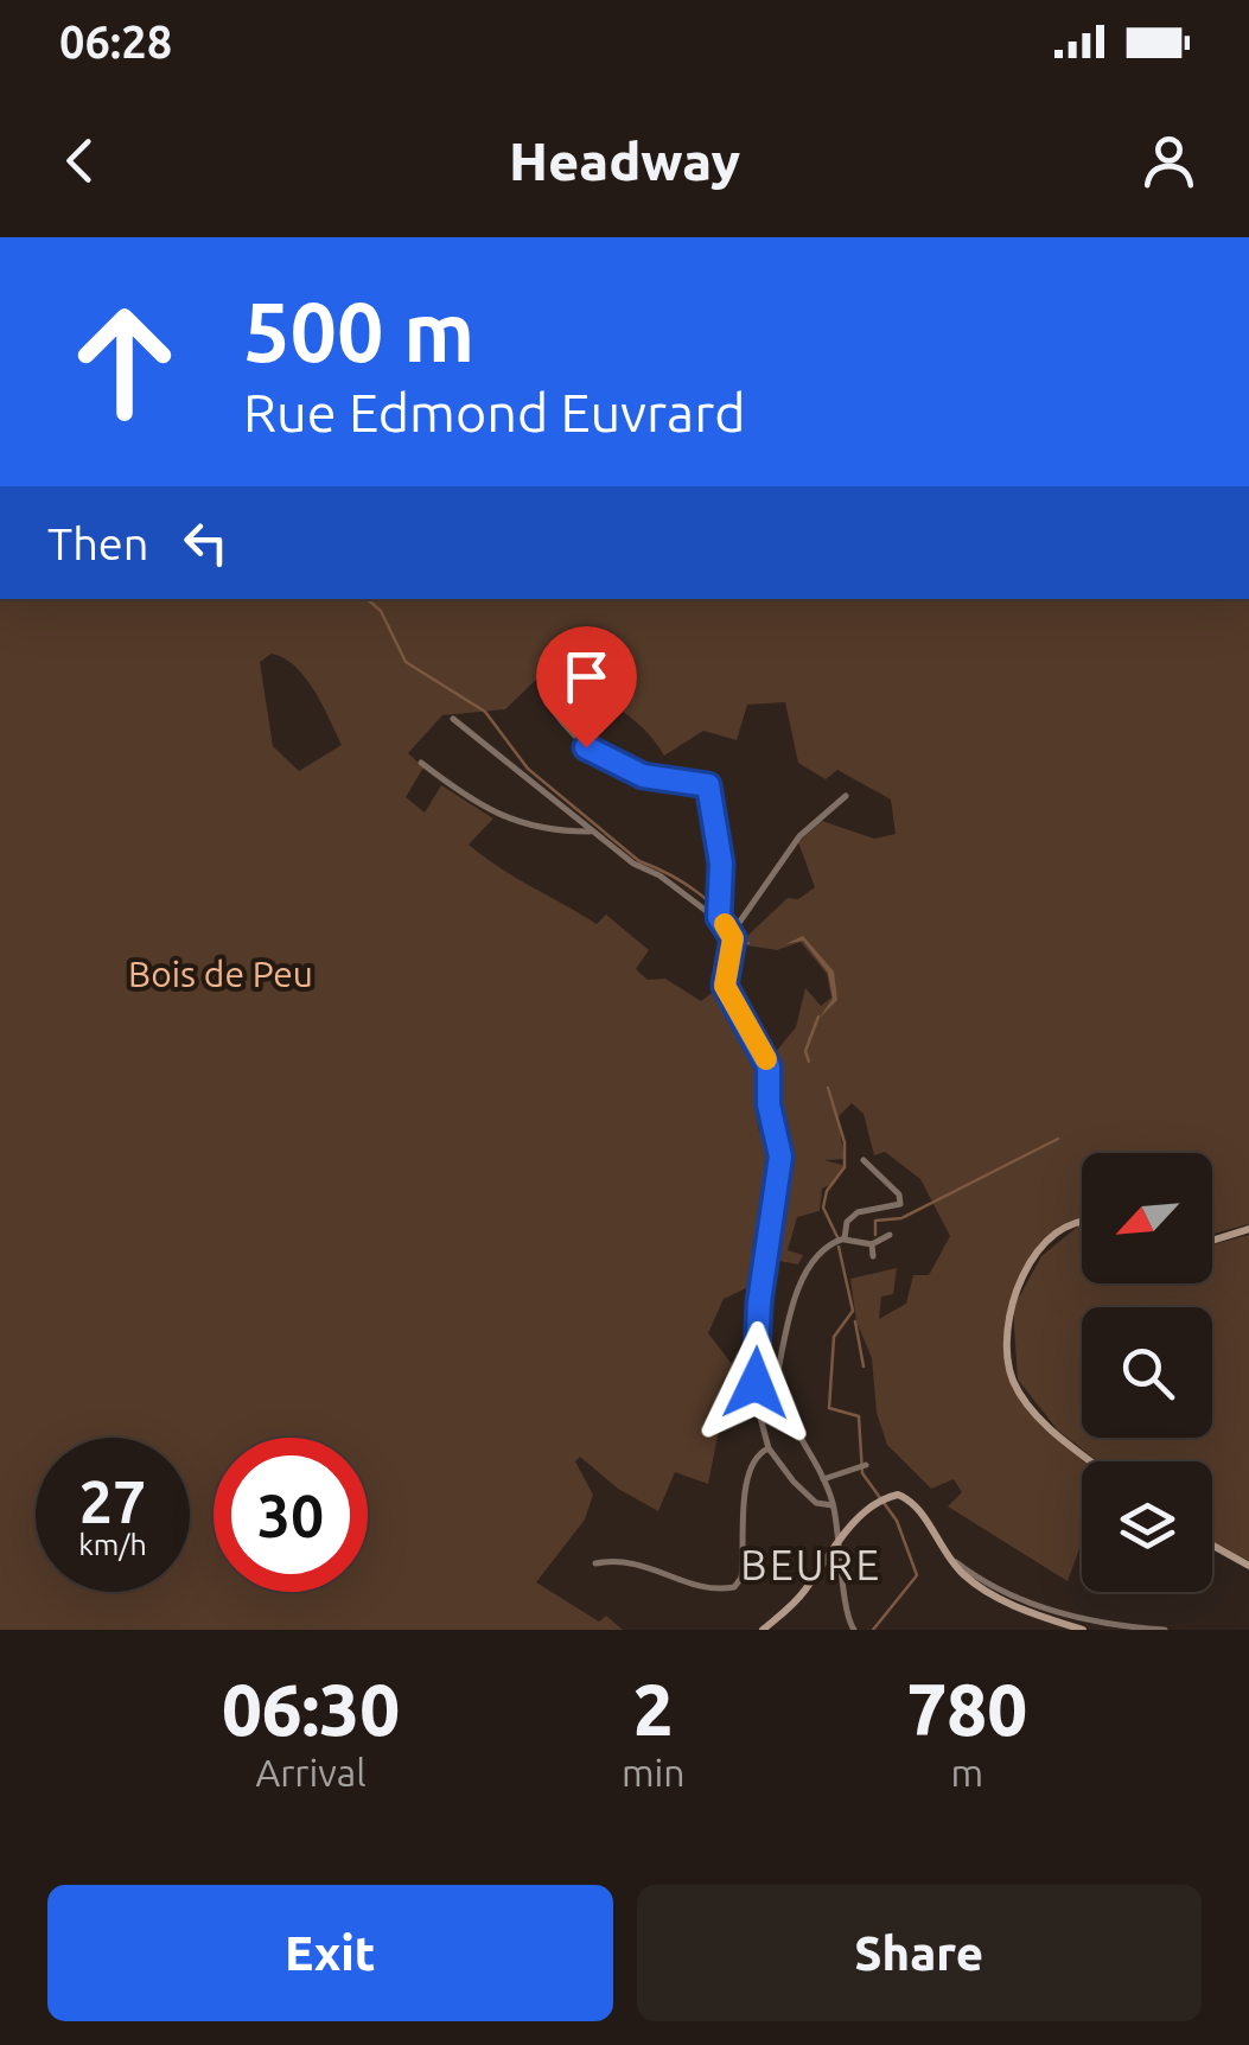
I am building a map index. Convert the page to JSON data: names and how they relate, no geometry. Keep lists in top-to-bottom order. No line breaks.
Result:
{"districts":["BEURE"],"parks":["Bois de Peu"],"north":"bottom left","page":{"status":"06:28","header":"Headway","turn":["500 m","Rue Edmond Euvrard"],"then":"Then","speed":"27 km/h","limit":"30","eta":["06:30","Arrival","2","min","780","m"],"buttons":["Exit","Share"]}}
